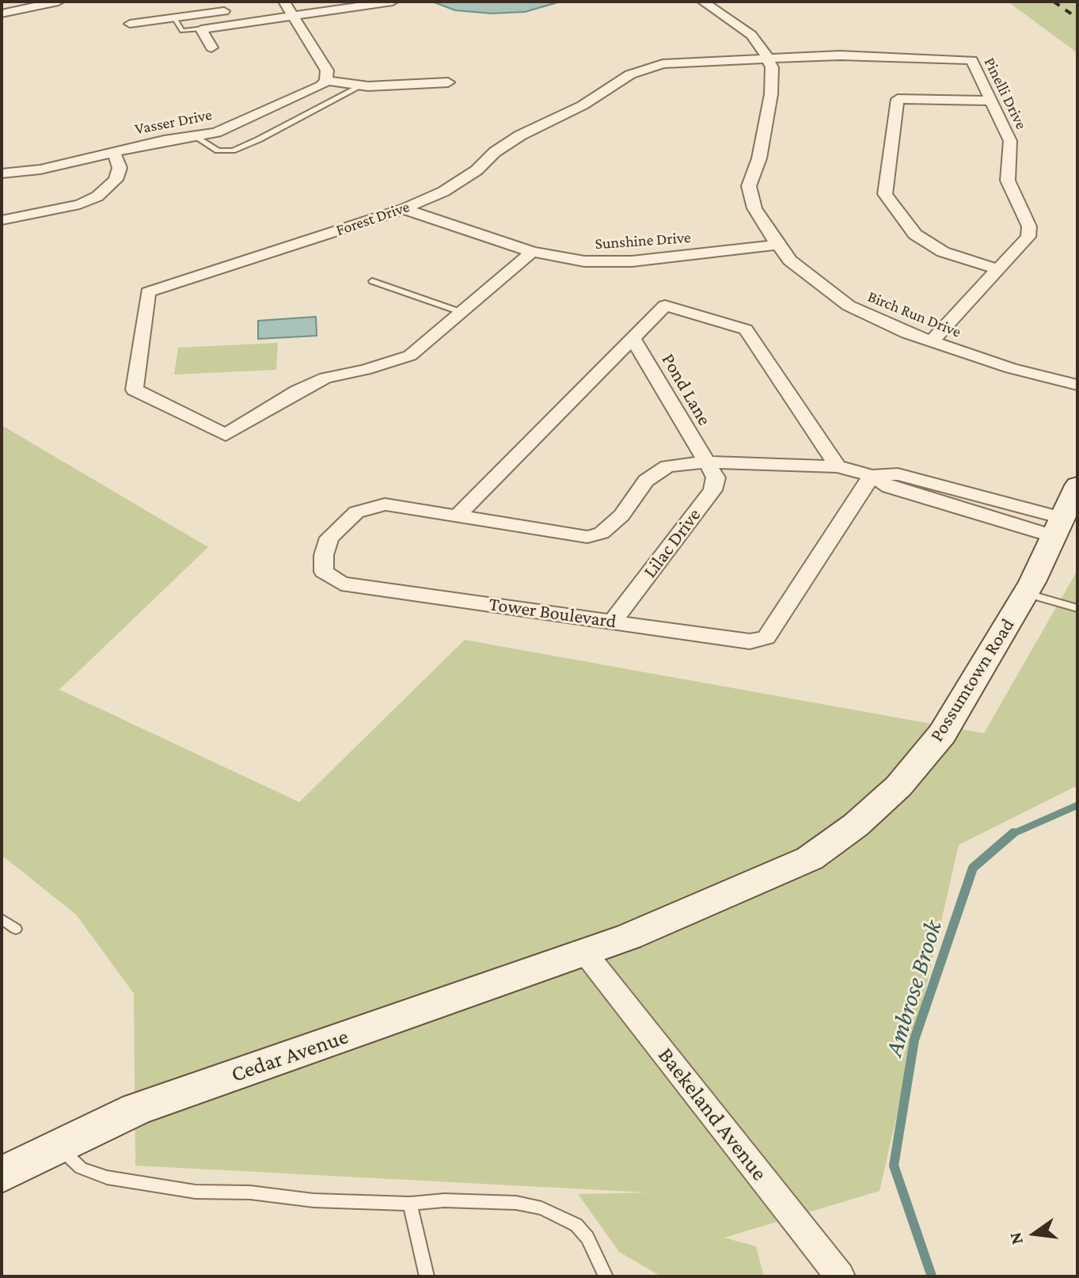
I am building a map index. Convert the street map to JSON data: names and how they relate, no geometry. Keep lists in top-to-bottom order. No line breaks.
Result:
{"streets":{"main road":["Possumtown Road","Cedar Avenue"],"street":["Pinelli Drive","Vasser Drive","Forest Drive","Sunshine Drive","Birch Run Drive","Pond Lane","Lilac Drive","Tower Boulevard","Baekeland Avenue"]},"crossings":[["Pinelli Drive","Forest Drive"],["Pinelli Drive","Birch Run Drive"],["Forest Drive","Sunshine Drive"],["Forest Drive","Birch Run Drive"],["Sunshine Drive","Birch Run Drive"],["Pond Lane","Lilac Drive"],["Pond Lane","Tower Boulevard"],["Lilac Drive","Tower Boulevard"],["Tower Boulevard","Possumtown Road"],["Possumtown Road","Cedar Avenue"],["Possumtown Road","Baekeland Avenue"],["Cedar Avenue","Baekeland Avenue"]],"water":["Ambrose Brook"],"north":"left"}
